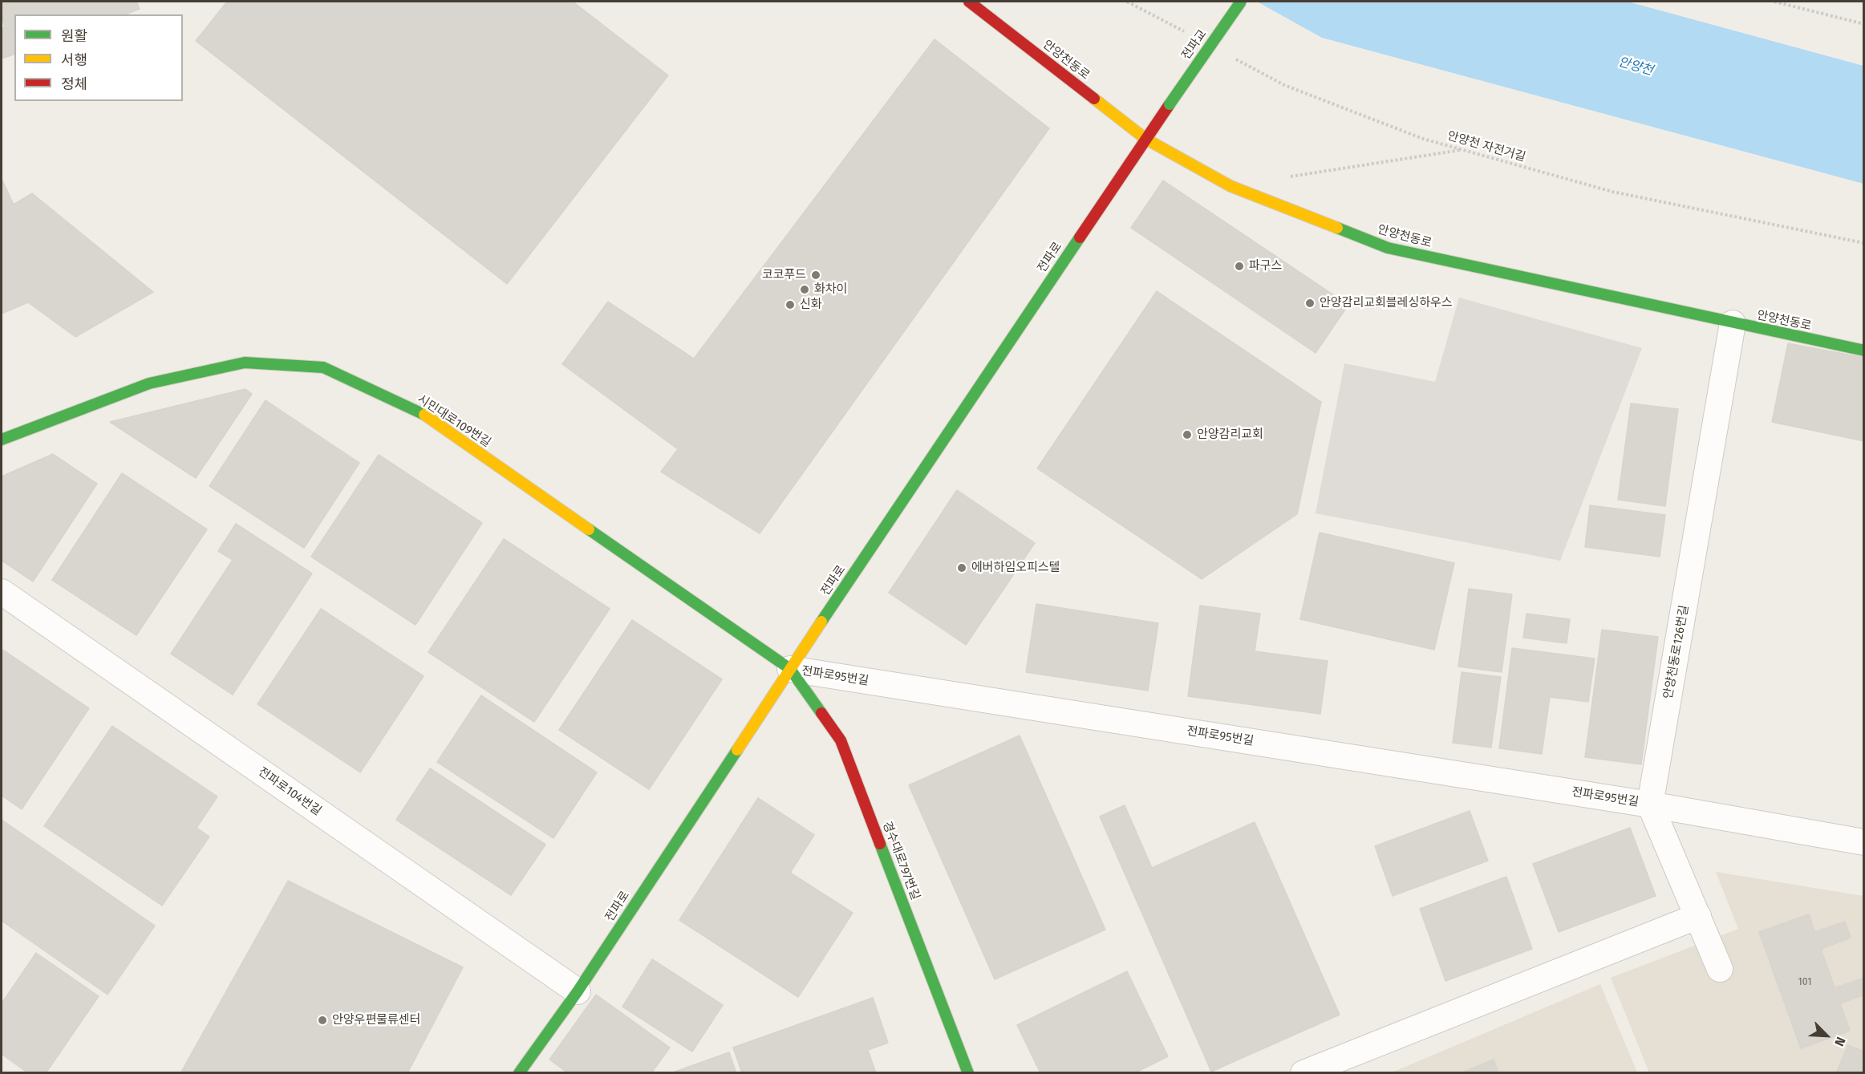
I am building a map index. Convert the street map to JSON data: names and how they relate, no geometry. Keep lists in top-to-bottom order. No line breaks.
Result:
{"streets":{"street":["전파교","안양천동로","전파로","시민대로109번길","안양천동로126번길","전파로95번길","전파로104번길","경수대로797번길"],"path":["안양천 자전거길"]},"crossings":[["전파교","전파로"],["안양천동로","전파로"],["안양천동로","안양천동로126번길"],["전파로","시민대로109번길"],["전파로","전파로95번길"],["전파로","전파로104번길"],["전파로","경수대로797번길"],["시민대로109번길","전파로95번길"],["시민대로109번길","경수대로797번길"],["안양천동로126번길","전파로95번길"],["전파로95번길","경수대로797번길"]],"water":["안양천"],"places":["파구스","코코푸드","화차이","안양감리교회블레싱하우스","신화","안양감리교회","에버하임오피스텔","안양우편물류센터"],"house_numbers":["101"],"legend":["원활","서행","정체"],"north":"bottom right"}
